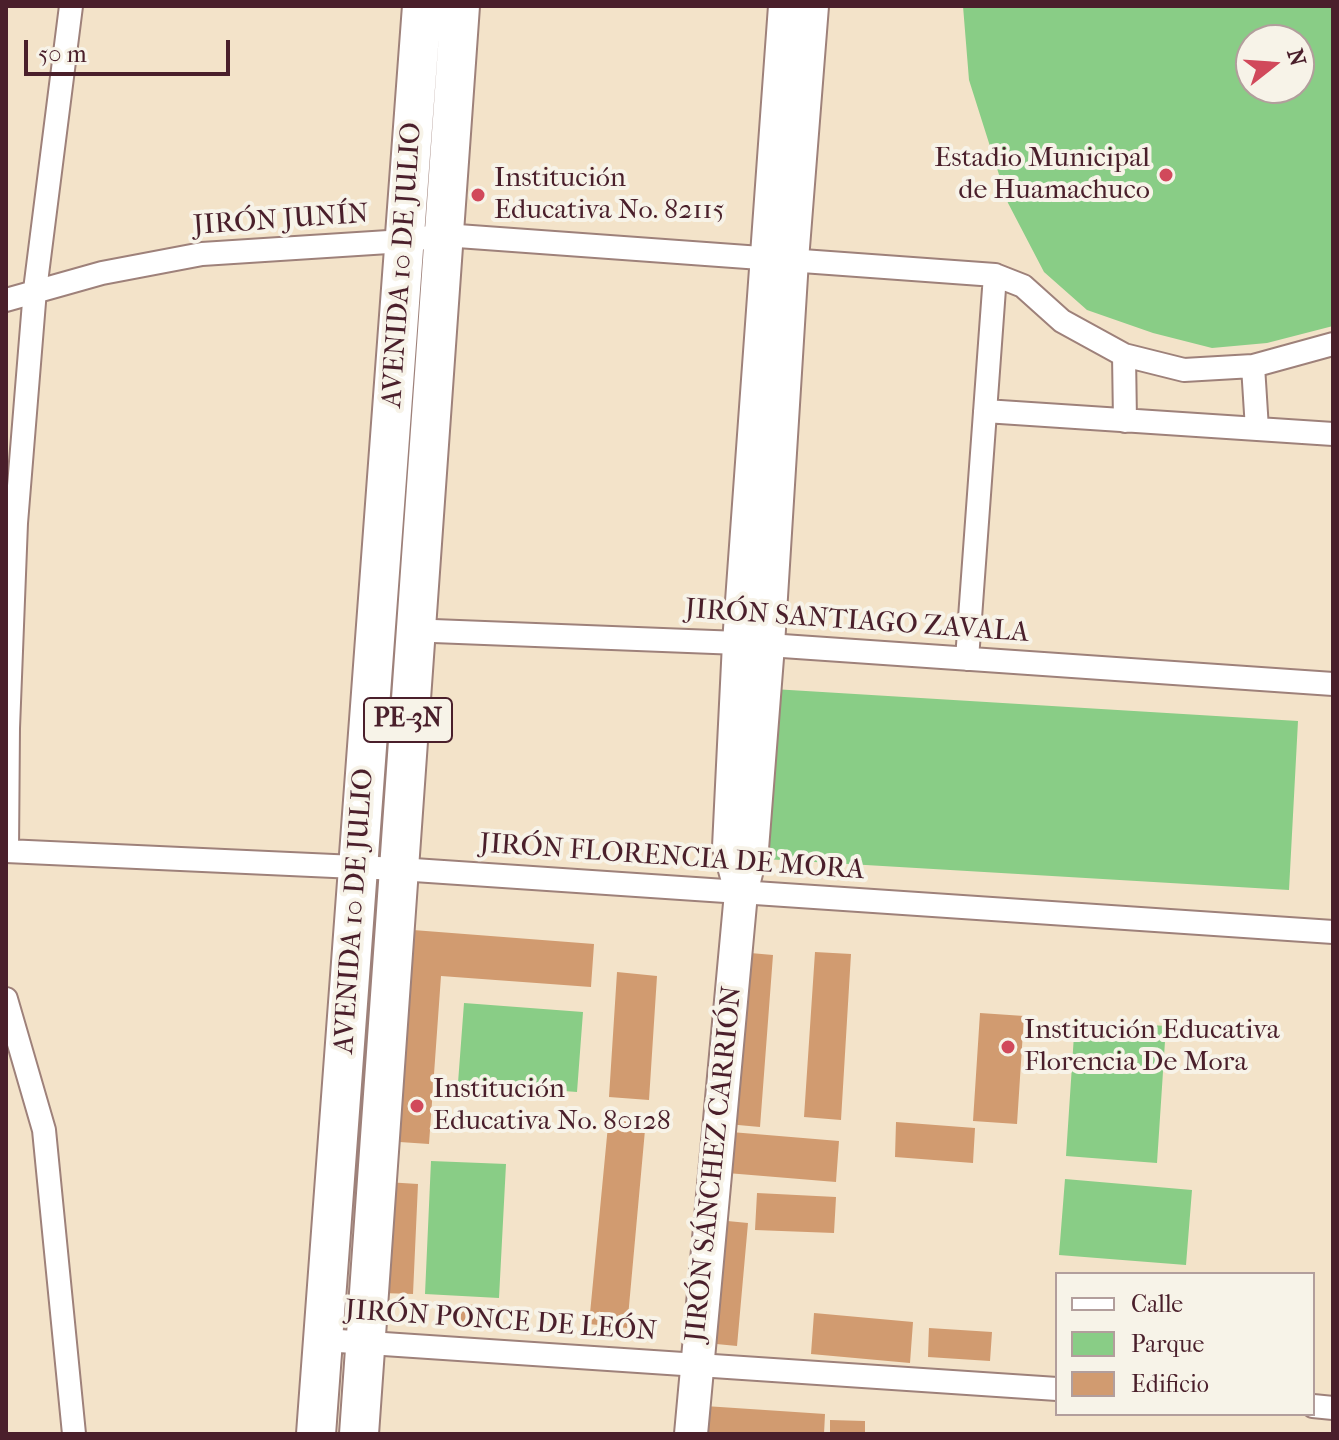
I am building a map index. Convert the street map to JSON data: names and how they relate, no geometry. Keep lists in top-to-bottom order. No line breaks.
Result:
{"streets":{"highway":["AVENIDA 10 DE JULIO","PE-3N"],"main road":["JIRÓN SÁNCHEZ CARRIÓN"],"street":["JIRÓN JUNÍN","JIRÓN SANTIAGO ZAVALA","JIRÓN FLORENCIA DE MORA","JIRÓN PONCE DE LEÓN"]},"crossings":[["JIRÓN JUNÍN","AVENIDA 10 DE JULIO"],["AVENIDA 10 DE JULIO","JIRÓN SANTIAGO ZAVALA"],["AVENIDA 10 DE JULIO","JIRÓN FLORENCIA DE MORA"],["AVENIDA 10 DE JULIO","JIRÓN PONCE DE LEÓN"],["JIRÓN FLORENCIA DE MORA","JIRÓN SÁNCHEZ CARRIÓN"],["JIRÓN SÁNCHEZ CARRIÓN","JIRÓN PONCE DE LEÓN"]],"places":["Estadio Municipal de Huamachuco","Institución Educativa No. 82115","Institución Educativa Florencia De Mora","Institución Educativa No. 80128"],"legend":["Calle","Parque","Edificio"],"scale_bar":"50 m","north":"right"}
